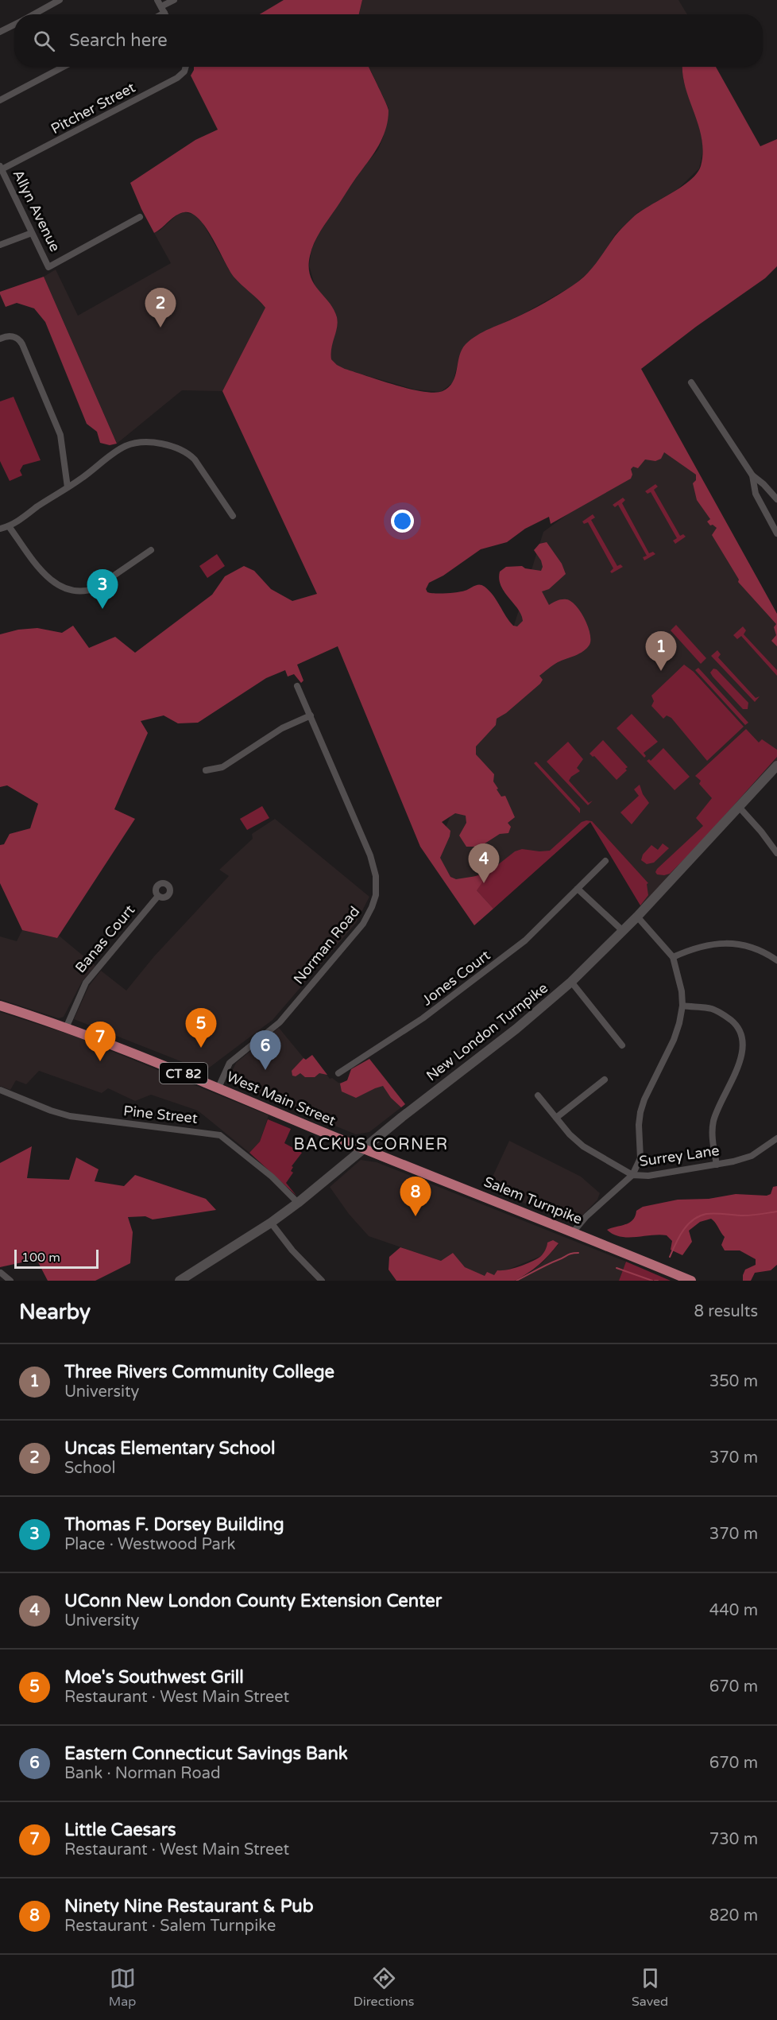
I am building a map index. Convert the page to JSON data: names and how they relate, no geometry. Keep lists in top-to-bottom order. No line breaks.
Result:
{"streets":{"main road":["New London Turnpike","CT 82","West Main Street","Salem Turnpike"],"street":["Pitcher Street","Allyn Avenue","Banas Court","Norman Road","Jones Court","Pine Street","Surrey Lane"]},"crossings":[["Pitcher Street","Allyn Avenue"],["Banas Court","West Main Street"],["Norman Road","West Main Street"],["New London Turnpike","West Main Street"],["New London Turnpike","Pine Street"],["New London Turnpike","Salem Turnpike"],["West Main Street","Salem Turnpike"],["Surrey Lane","Salem Turnpike"]],"districts":["BACKUS CORNER"],"scale_bar":"100 m","page":{"search":"Search here","pins":["2","3","1","4","5","7","6","8"],"scale":"100 m","heading":["Nearby","8 results"],"list":[{"mark":"1","name":"Three Rivers Community College","note":"University","value":"350 m"},{"mark":"2","name":"Uncas Elementary School","note":"School","value":"370 m"},{"mark":"3","name":"Thomas F. Dorsey Building","note":"Place · Westwood Park","value":"370 m"},{"mark":"4","name":"UConn New London County Extension Center","note":"University","value":"440 m"},{"mark":"5","name":"Moe's Southwest Grill","note":"Restaurant · West Main Street","value":"670 m"},{"mark":"6","name":"Eastern Connecticut Savings Bank","note":"Bank · Norman Road","value":"670 m"},{"mark":"7","name":"Little Caesars","note":"Restaurant · West Main Street","value":"730 m"},{"mark":"8","name":"Ninety Nine Restaurant & Pub","note":"Restaurant · Salem Turnpike","value":"820 m"}],"nav":["Map","Directions","Saved"]}}
